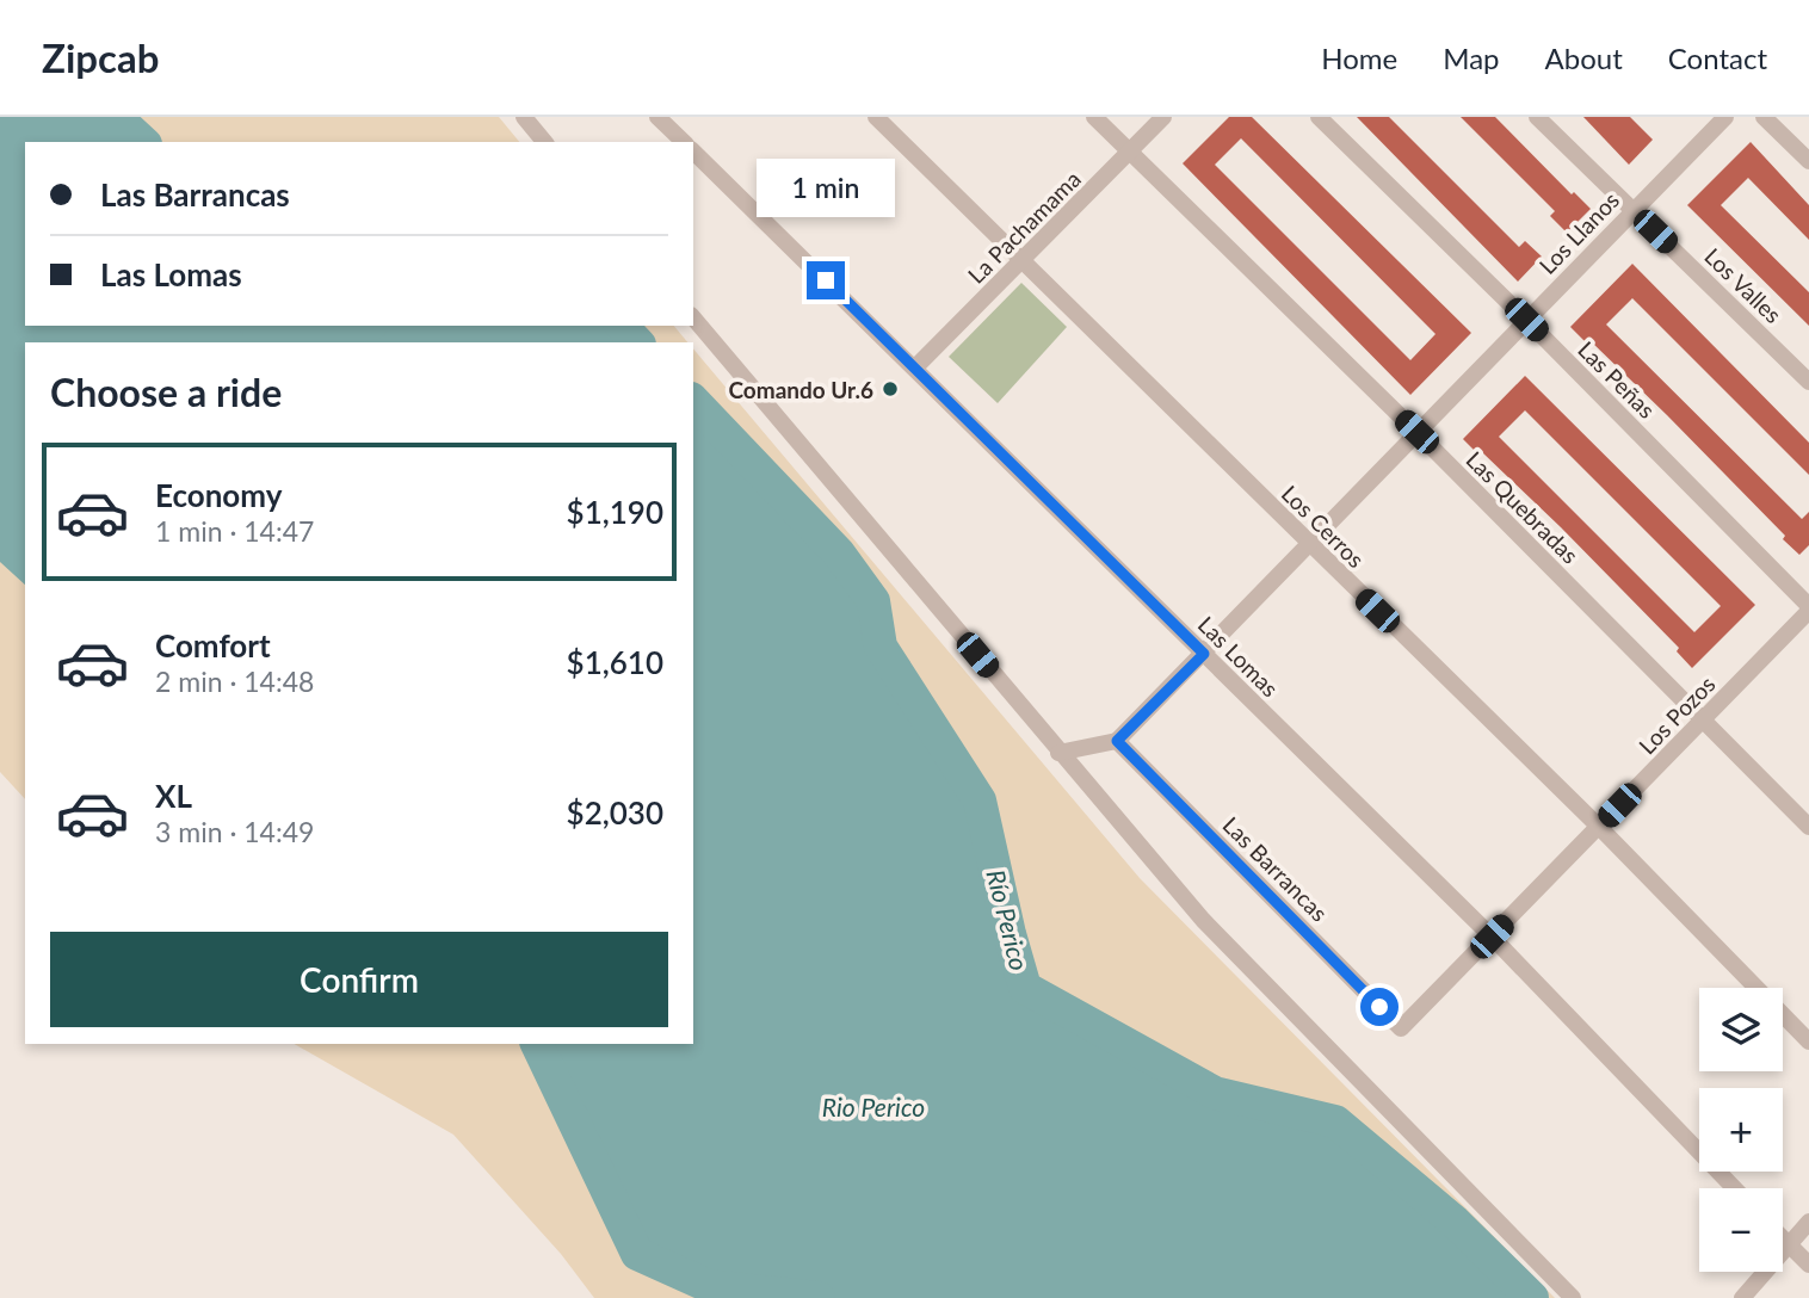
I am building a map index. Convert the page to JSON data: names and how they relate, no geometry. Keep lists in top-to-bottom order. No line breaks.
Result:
{"streets":{"street":["La Pachamama","Los Llanos","Los Valles","Las Peñas","Las Quebradas","Los Cerros","Las Lomas","Los Pozos","Las Barrancas"]},"crossings":[["La Pachamama","Las Quebradas"],["La Pachamama","Los Cerros"],["La Pachamama","Las Lomas"],["Los Llanos","Los Valles"],["Los Llanos","Las Peñas"],["Los Llanos","Las Quebradas"],["Los Llanos","Los Cerros"],["Los Llanos","Las Lomas"],["Los Llanos","Las Barrancas"],["Las Peñas","Los Pozos"],["Las Quebradas","Los Pozos"],["Los Cerros","Los Pozos"],["Las Lomas","Los Pozos"],["Los Pozos","Las Barrancas"]],"water":["Río Perico","Rio Perico"],"places":["Comando Ur.6"],"page":{"header":"Zipcab","nav":["Home","Map","About","Contact"],"banner":["Las Barrancas","Las Lomas"],"bubble":"1 min","heading":"Choose a ride","list":[{"name":"Economy","note":"1 min · 14:47","value":"$1,190"},{"name":"Comfort","note":"2 min · 14:48","value":"$1,610"},{"name":"XL","note":"3 min · 14:49","value":"$2,030"}],"buttons":"Confirm","map_buttons":["+","−"]}}
